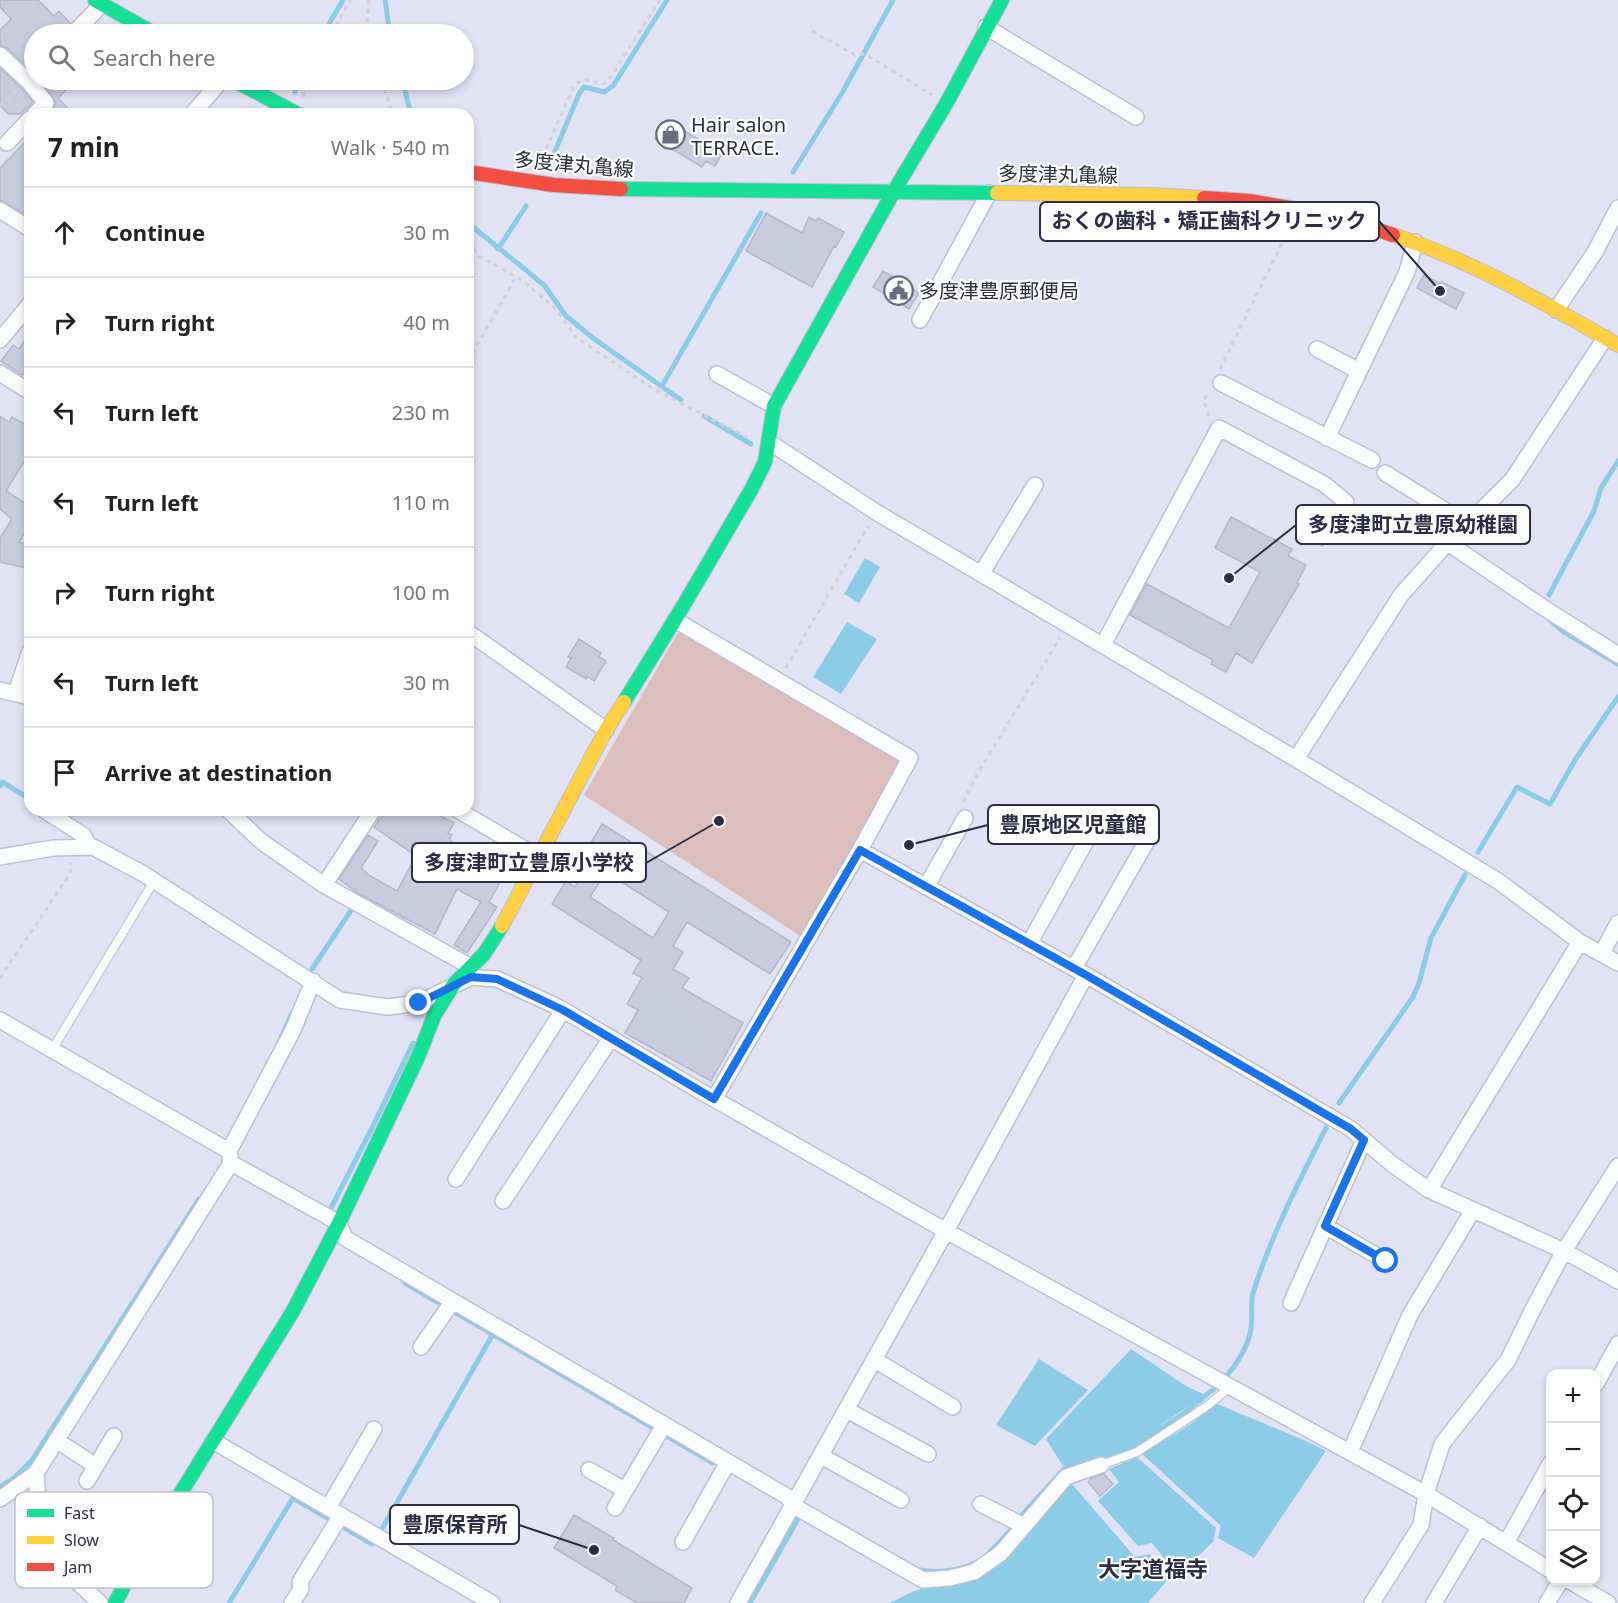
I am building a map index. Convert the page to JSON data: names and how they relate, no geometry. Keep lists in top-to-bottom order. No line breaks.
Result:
{"streets":{"street":["多度津丸亀線"]},"districts":["大字道福寺"],"places":{"shop":["Hair salon TERRACE."],"public building":["多度津豊原郵便局"],"other":["おくの歯科・矯正歯科クリニック","多度津町立豊原幼稚園","多度津町立豊原小学校","豊原地区児童館","豊原保育所"]},"legend":["Fast","Slow","Jam"],"page":{"search":"Search here","heading":["7 min","Walk · 540 m"],"list":[["Continue","30 m"],["Turn right","40 m"],["Turn left","230 m"],["Turn left","110 m"],["Turn right","100 m"],["Turn left","30 m"],"Arrive at destination"],"map_buttons":["+","−"]}}
